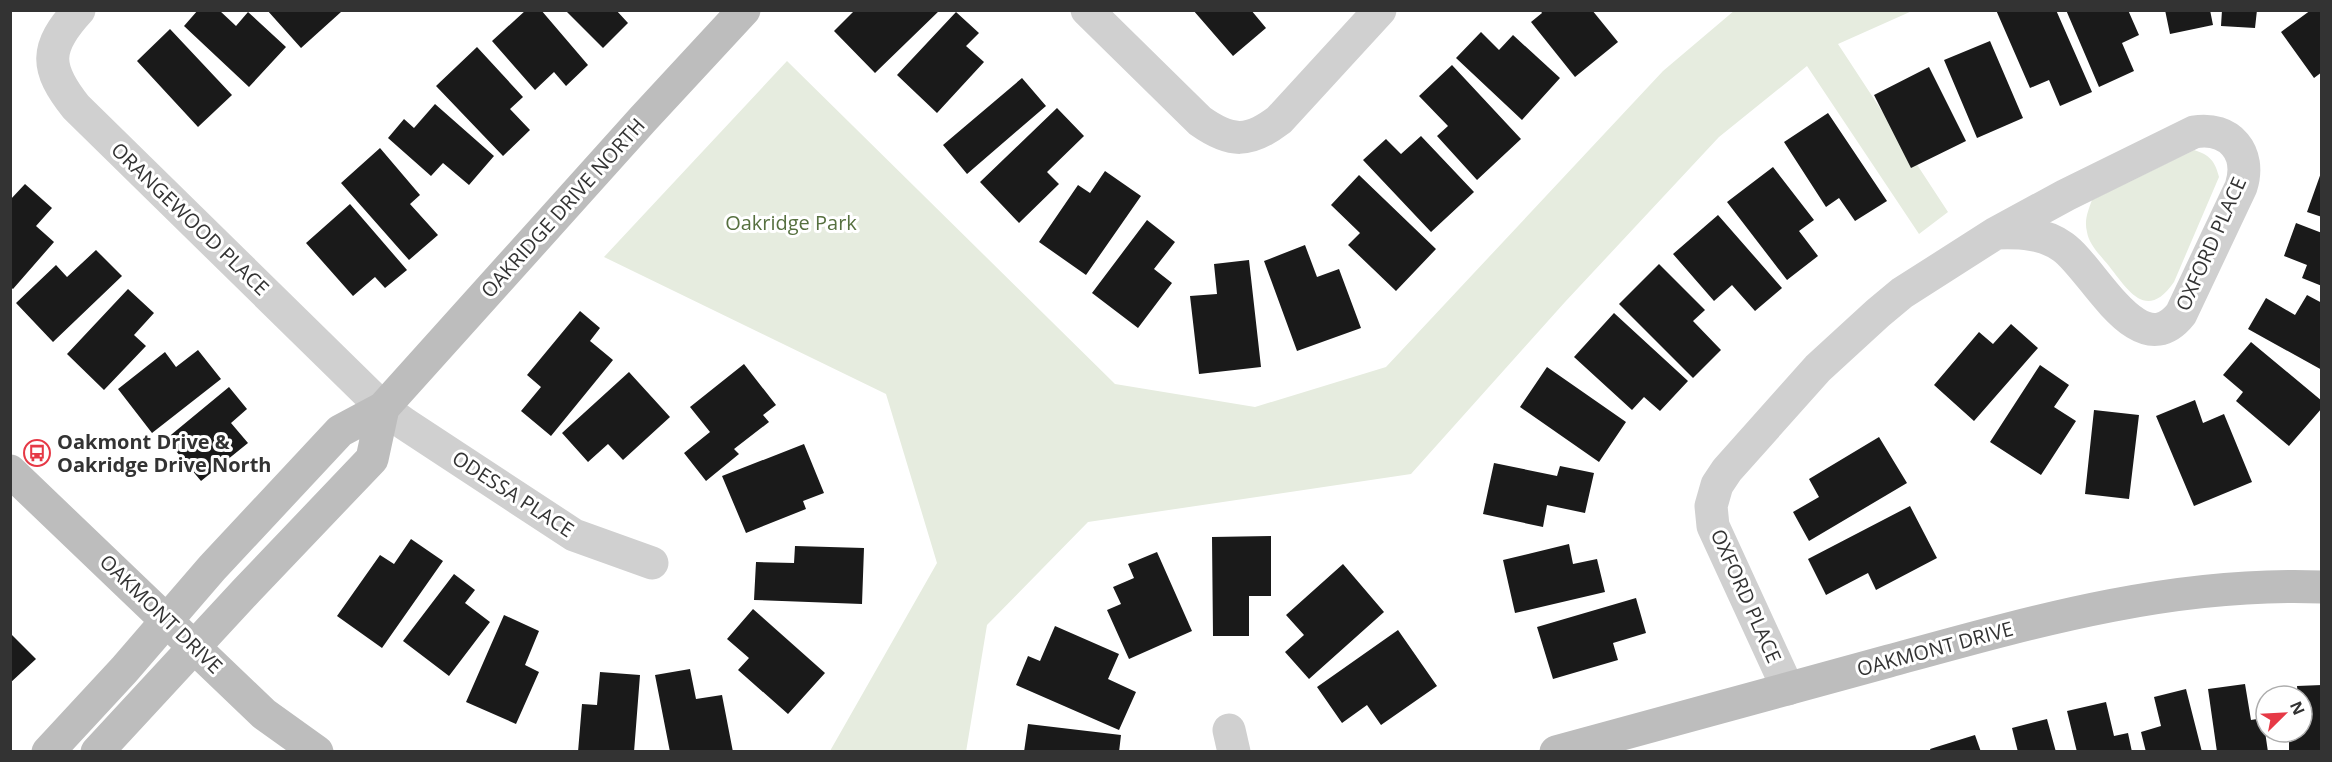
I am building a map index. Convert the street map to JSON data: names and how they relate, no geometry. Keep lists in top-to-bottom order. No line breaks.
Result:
{"streets":{"street":["OAKRIDGE DRIVE NORTH","ORANGEWOOD PLACE","OXFORD PLACE","ODESSA PLACE","OAKMONT DRIVE"]},"crossings":[["OAKRIDGE DRIVE NORTH","ORANGEWOOD PLACE"],["OAKRIDGE DRIVE NORTH","ODESSA PLACE"],["OAKRIDGE DRIVE NORTH","OAKMONT DRIVE"],["ORANGEWOOD PLACE","ODESSA PLACE"],["OXFORD PLACE","OAKMONT DRIVE"]],"parks":["Oakridge Park"],"places":{"bus stop":["Oakmont Drive & Oakridge Drive North"]},"north":"top right"}
